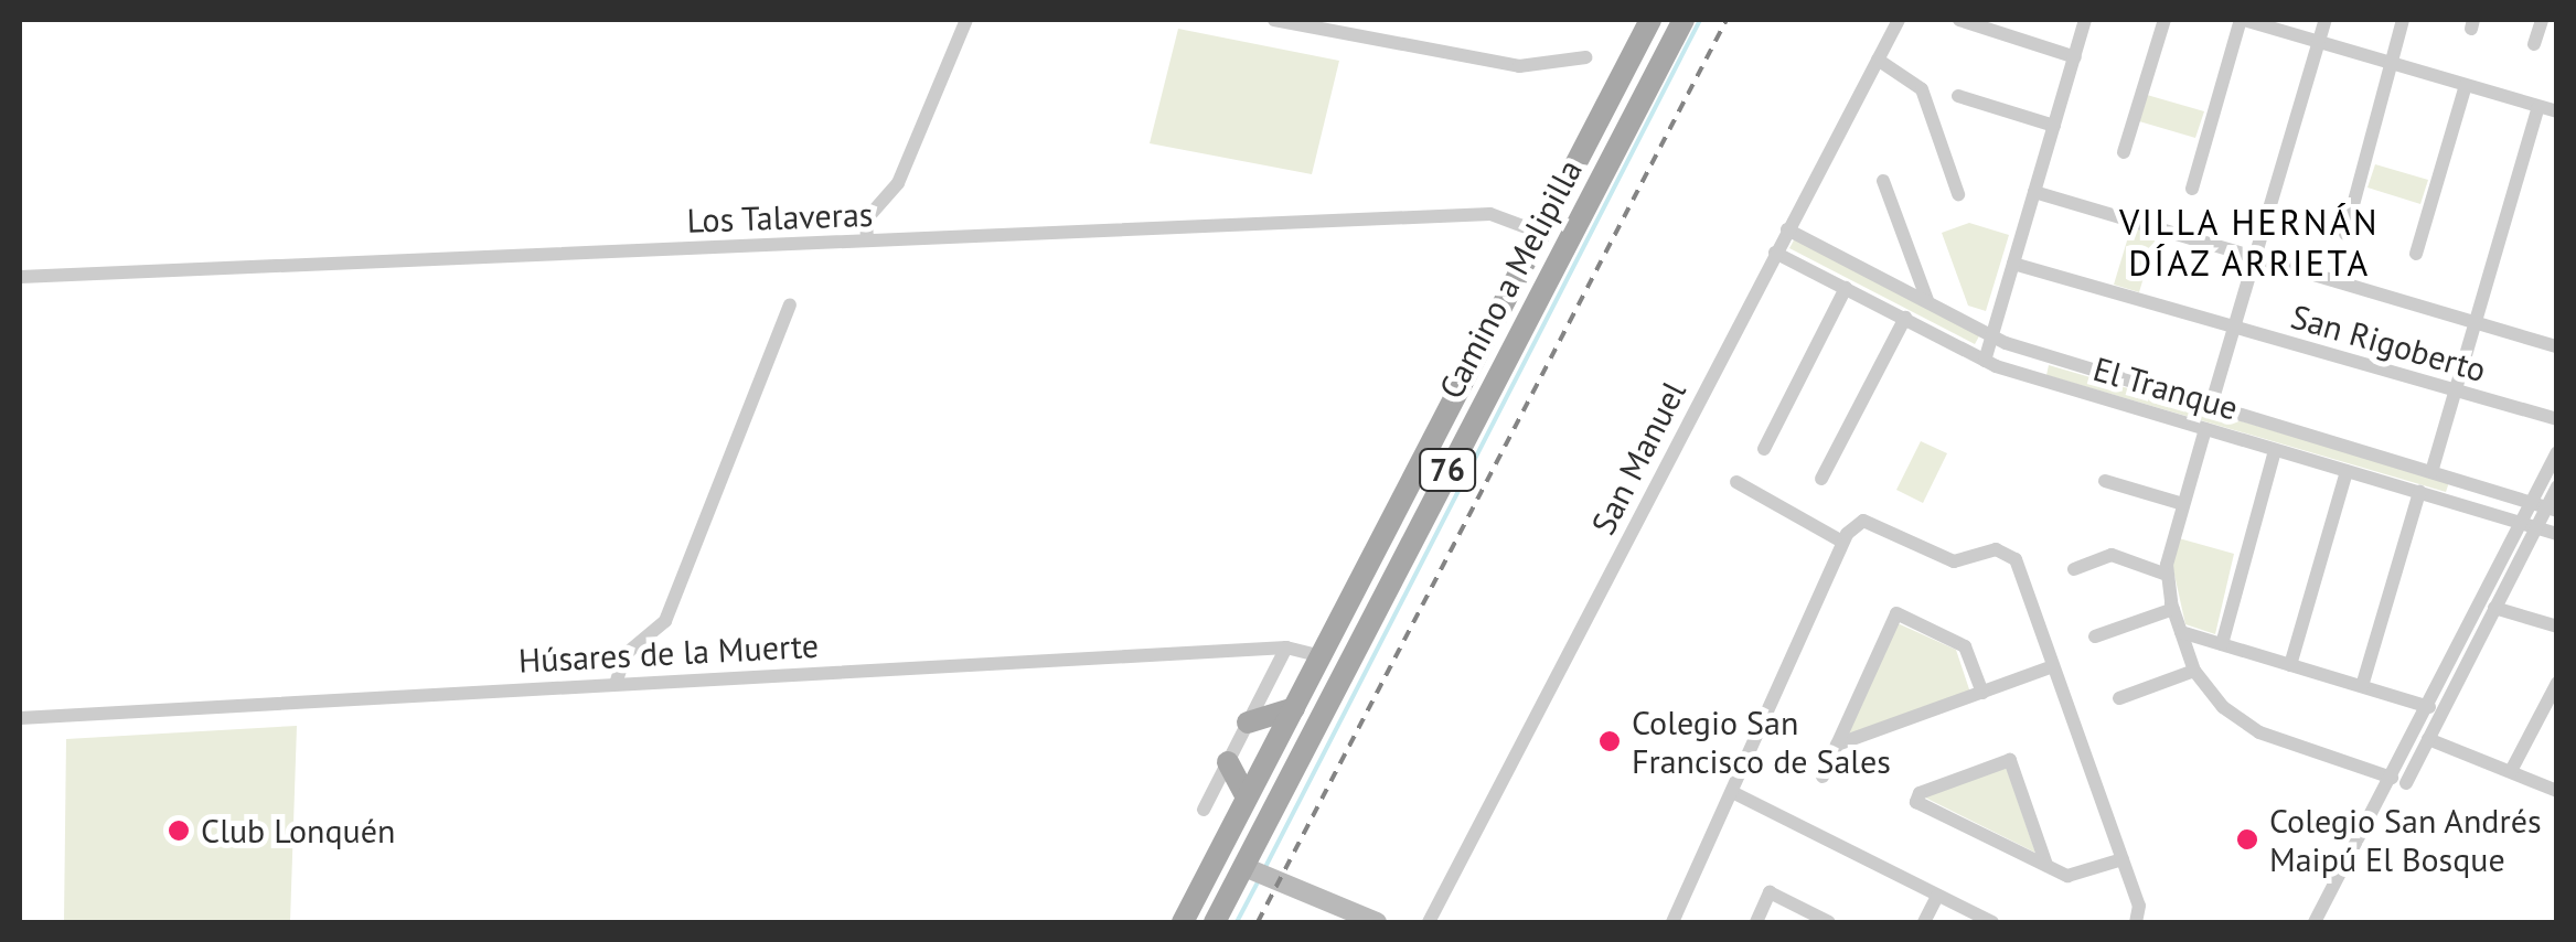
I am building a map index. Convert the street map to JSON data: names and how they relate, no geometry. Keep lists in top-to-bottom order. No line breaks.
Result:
{"streets":{"main road":["Camino a Melipilla","76"],"street":["Los Talaveras","San Rigoberto","El Tranque","San Manuel","Húsares de la Muerte"]},"crossings":[["Los Talaveras","Camino a Melipilla"],["Camino a Melipilla","Húsares de la Muerte"],["El Tranque","San Manuel"]],"districts":["VILLA HERNÁN DÍAZ ARRIETA"],"places":["Colegio San Francisco de Sales","Club Lonquén","Colegio San Andrés Maipú El Bosque"]}
